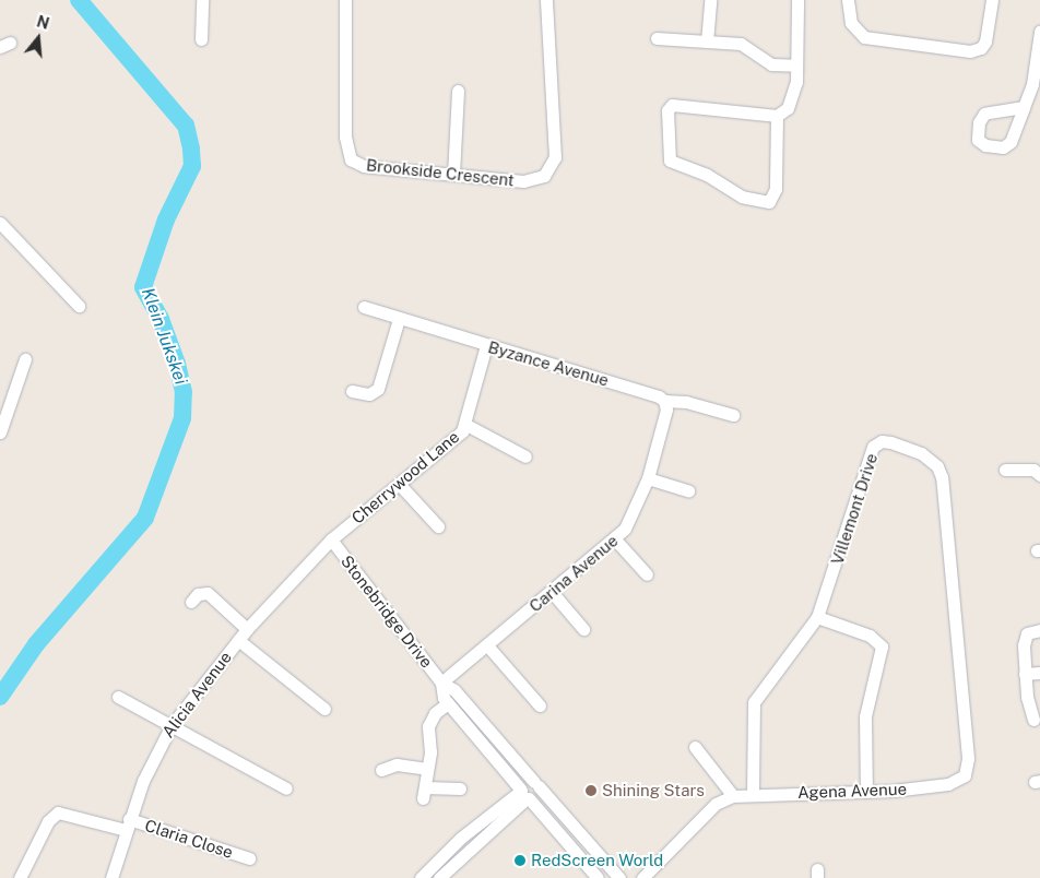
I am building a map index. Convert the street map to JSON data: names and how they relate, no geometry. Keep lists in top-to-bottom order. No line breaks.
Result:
{"streets":{"street":["Brookside Crescent","Byzance Avenue","Cherrywood Lane","Villemont Drive","Carina Avenue","Stonebridge Drive","Alicia Avenue","Agena Avenue","Claria Close"]},"crossings":[["Byzance Avenue","Cherrywood Lane"],["Byzance Avenue","Carina Avenue"],["Cherrywood Lane","Stonebridge Drive"],["Cherrywood Lane","Alicia Avenue"],["Villemont Drive","Agena Avenue"],["Carina Avenue","Stonebridge Drive"],["Stonebridge Drive","Alicia Avenue"],["Alicia Avenue","Claria Close"]],"water":["Klein Jukskei"],"places":["Shining Stars","RedScreen World"],"north":"top"}
